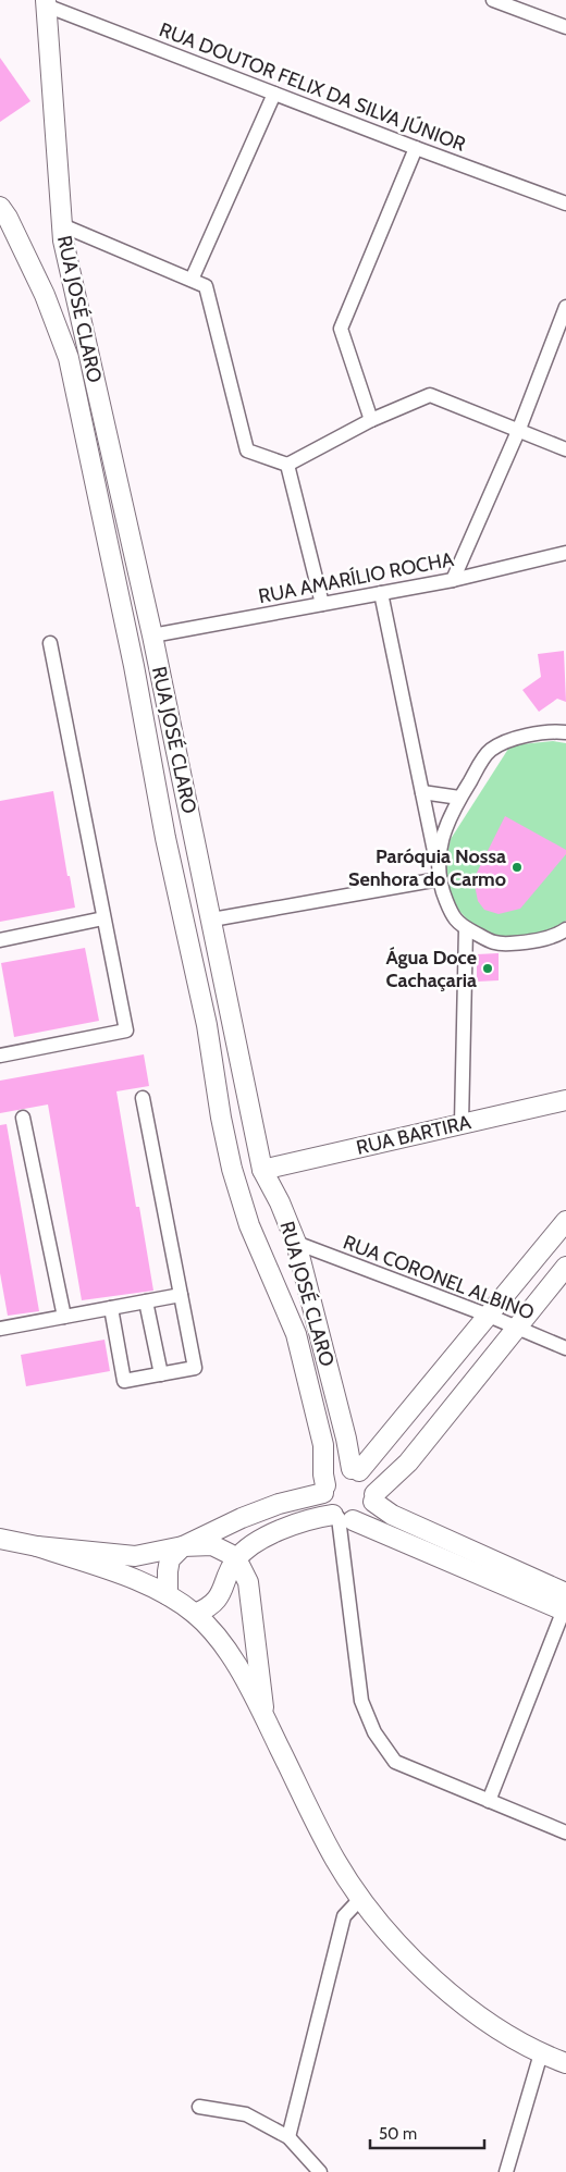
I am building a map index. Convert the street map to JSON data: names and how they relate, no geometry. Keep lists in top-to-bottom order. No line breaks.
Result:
{"streets":{"street":["RUA DOUTOR FELIX DA SILVA JÚNIOR","RUA JOSÉ CLARO","RUA AMARÍLIO ROCHA","RUA BARTIRA","RUA CORONEL ALBINO"]},"crossings":[["RUA DOUTOR FELIX DA SILVA JÚNIOR","RUA JOSÉ CLARO"],["RUA JOSÉ CLARO","RUA AMARÍLIO ROCHA"],["RUA JOSÉ CLARO","RUA BARTIRA"],["RUA JOSÉ CLARO","RUA CORONEL ALBINO"]],"places":["Paróquia Nossa Senhora do Carmo","Água Doce Cachaçaria"],"scale_bar":"50 m"}
